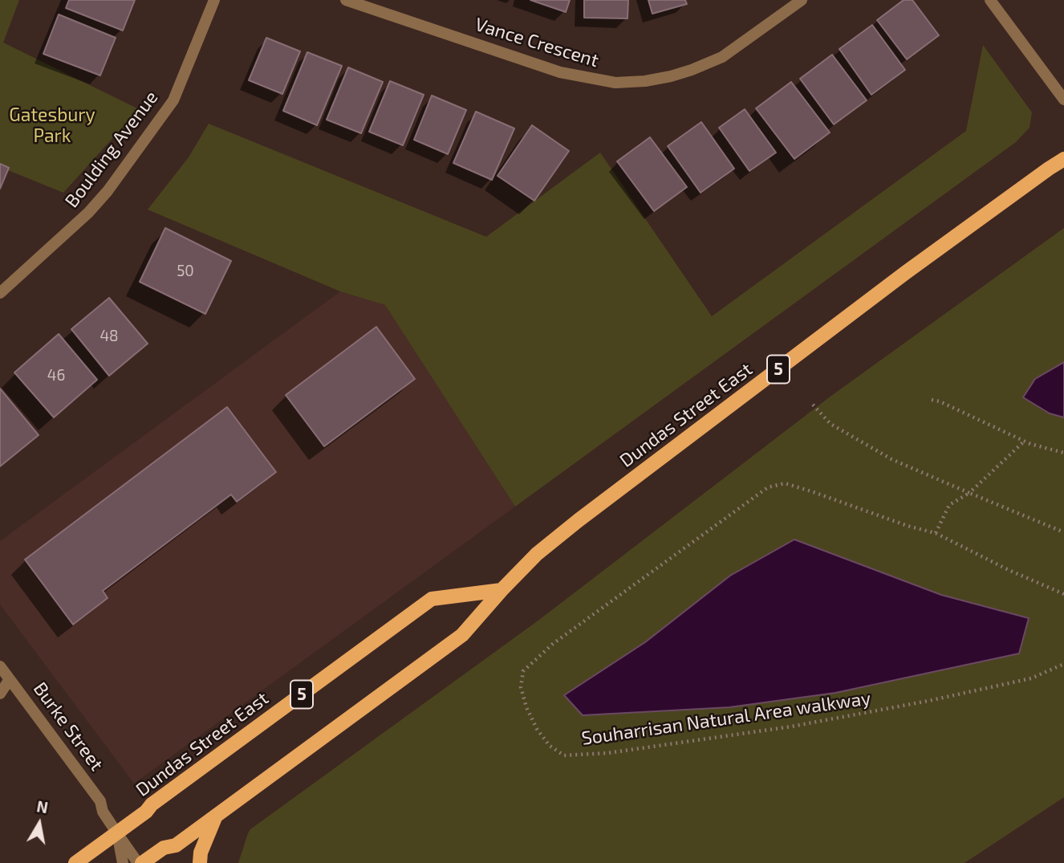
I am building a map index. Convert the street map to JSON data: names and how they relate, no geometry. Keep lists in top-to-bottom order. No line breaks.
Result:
{"streets":{"main road":["5","Dundas Street East"],"street":["Vance Crescent","Boulding Avenue","Burke Street"],"path":["Souharrisan Natural Area walkway"]},"crossings":[["Dundas Street East","Burke Street"]],"parks":["Gatesbury Park"],"house_numbers":["50","48","46"],"north":"top"}
